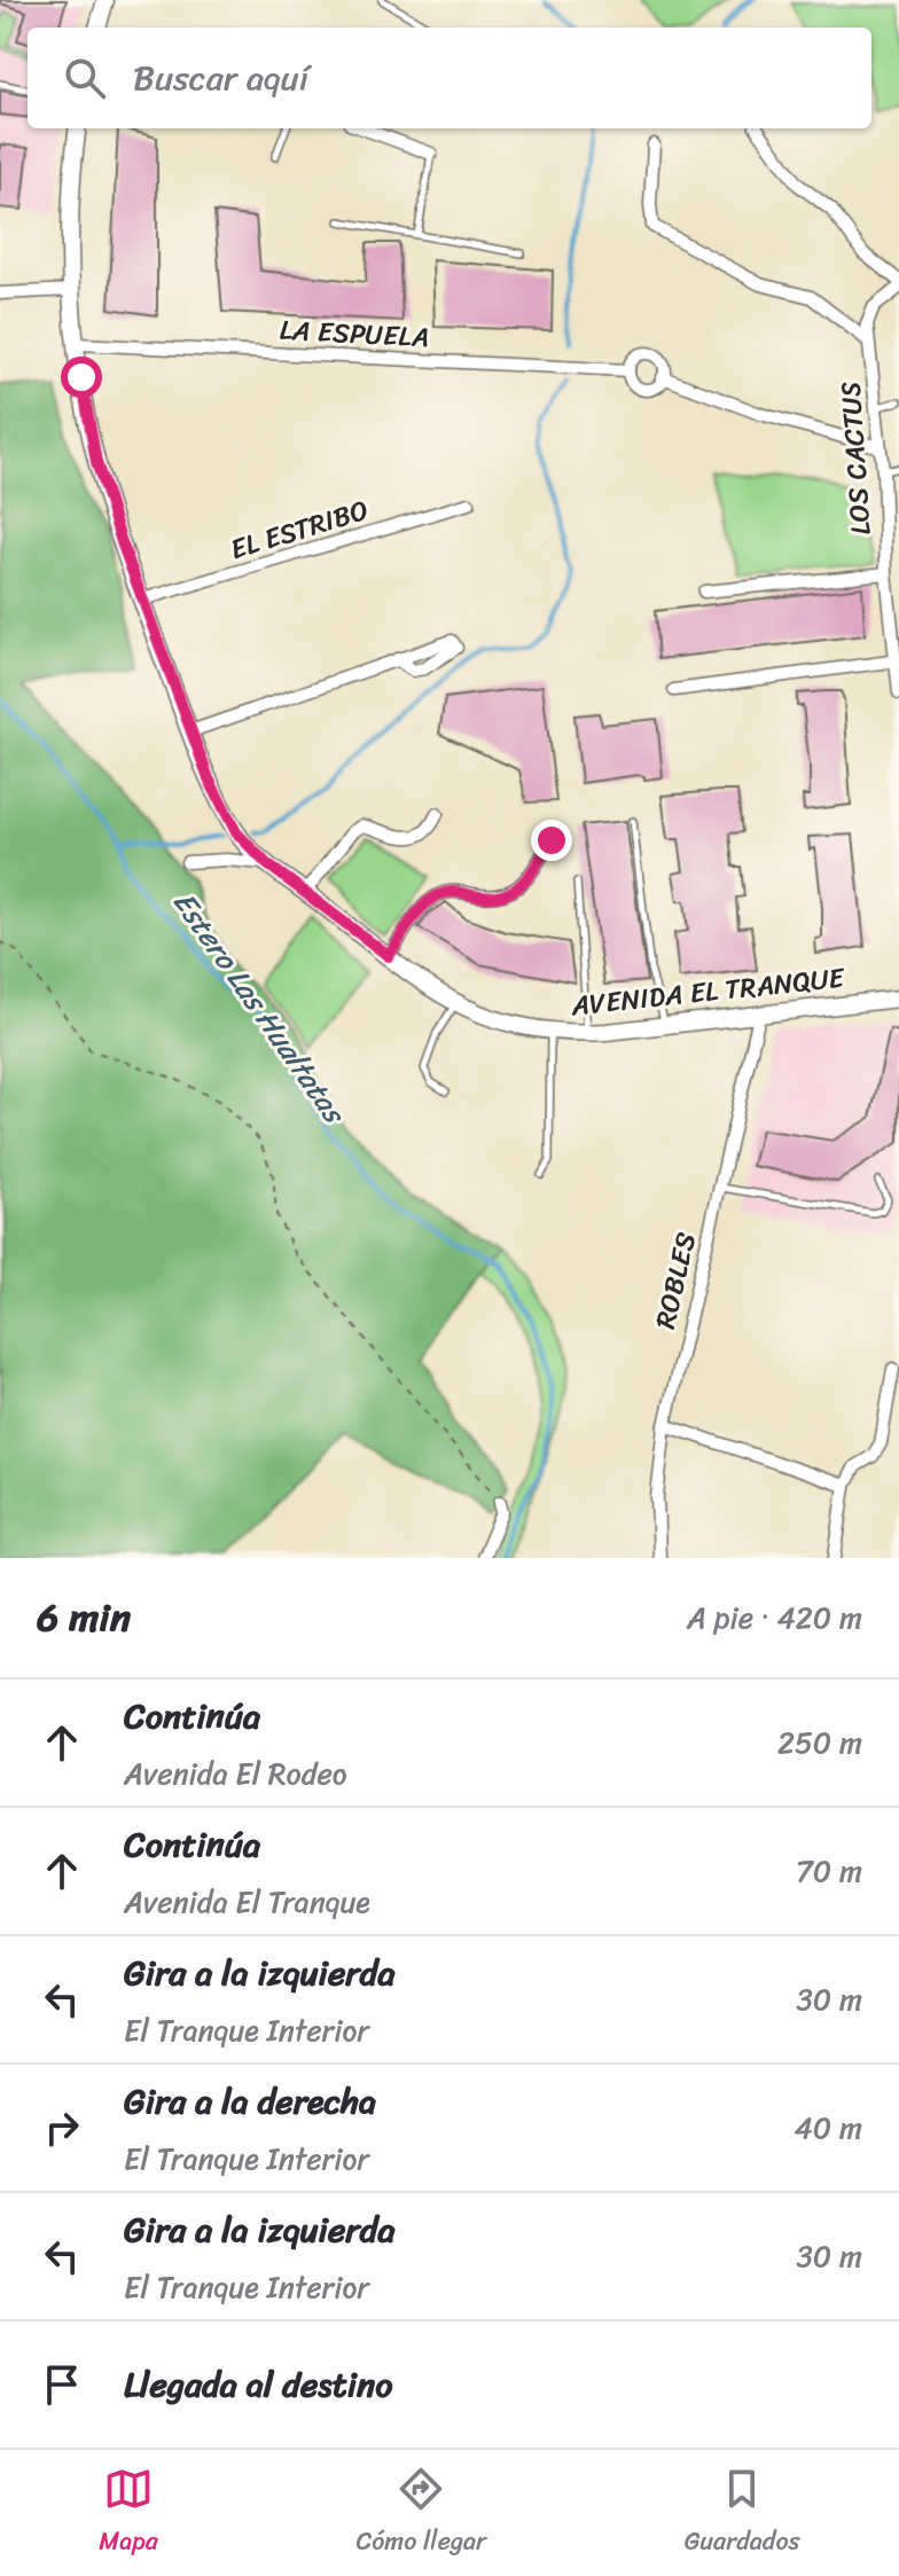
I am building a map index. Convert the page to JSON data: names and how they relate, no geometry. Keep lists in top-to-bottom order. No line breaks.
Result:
{"streets":{"street":["LA ESPUELA","LOS CACTUS","EL ESTRIBO","AVENIDA EL TRANQUE","ROBLES"]},"crossings":[["LA ESPUELA","AVENIDA EL TRANQUE"],["EL ESTRIBO","AVENIDA EL TRANQUE"],["AVENIDA EL TRANQUE","ROBLES"]],"water":["Estero Las Hualtatas"],"page":{"search":"Buscar aquí","heading":["6 min","A pie · 420 m"],"list":[["Continúa","Avenida El Rodeo","250 m"],["Continúa","Avenida El Tranque","70 m"],["Gira a la izquierda","El Tranque Interior","30 m"],["Gira a la derecha","El Tranque Interior","40 m"],["Gira a la izquierda","El Tranque Interior","30 m"],"Llegada al destino"],"nav":["Mapa","Cómo llegar","Guardados"]}}
